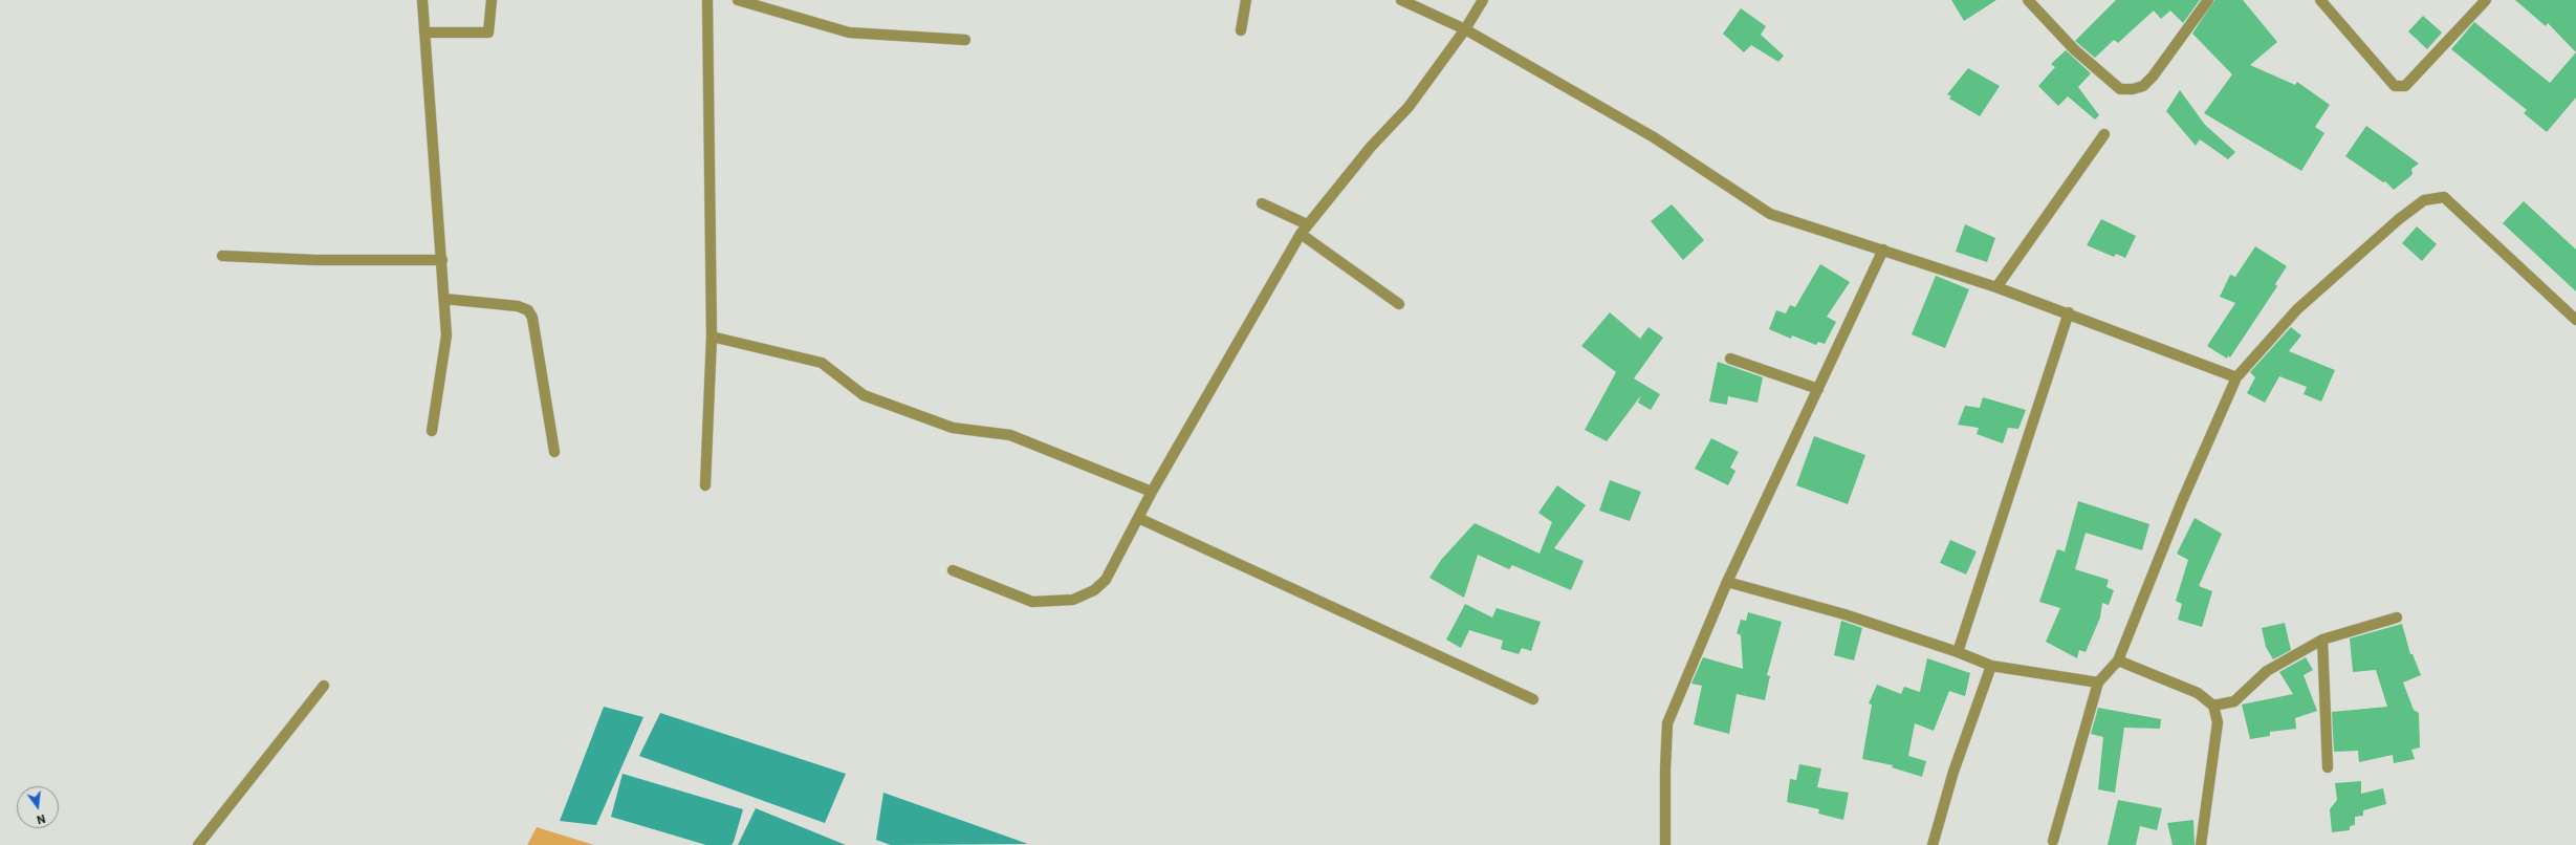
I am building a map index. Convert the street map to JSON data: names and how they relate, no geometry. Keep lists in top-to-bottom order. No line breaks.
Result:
{"north":"bottom"}
